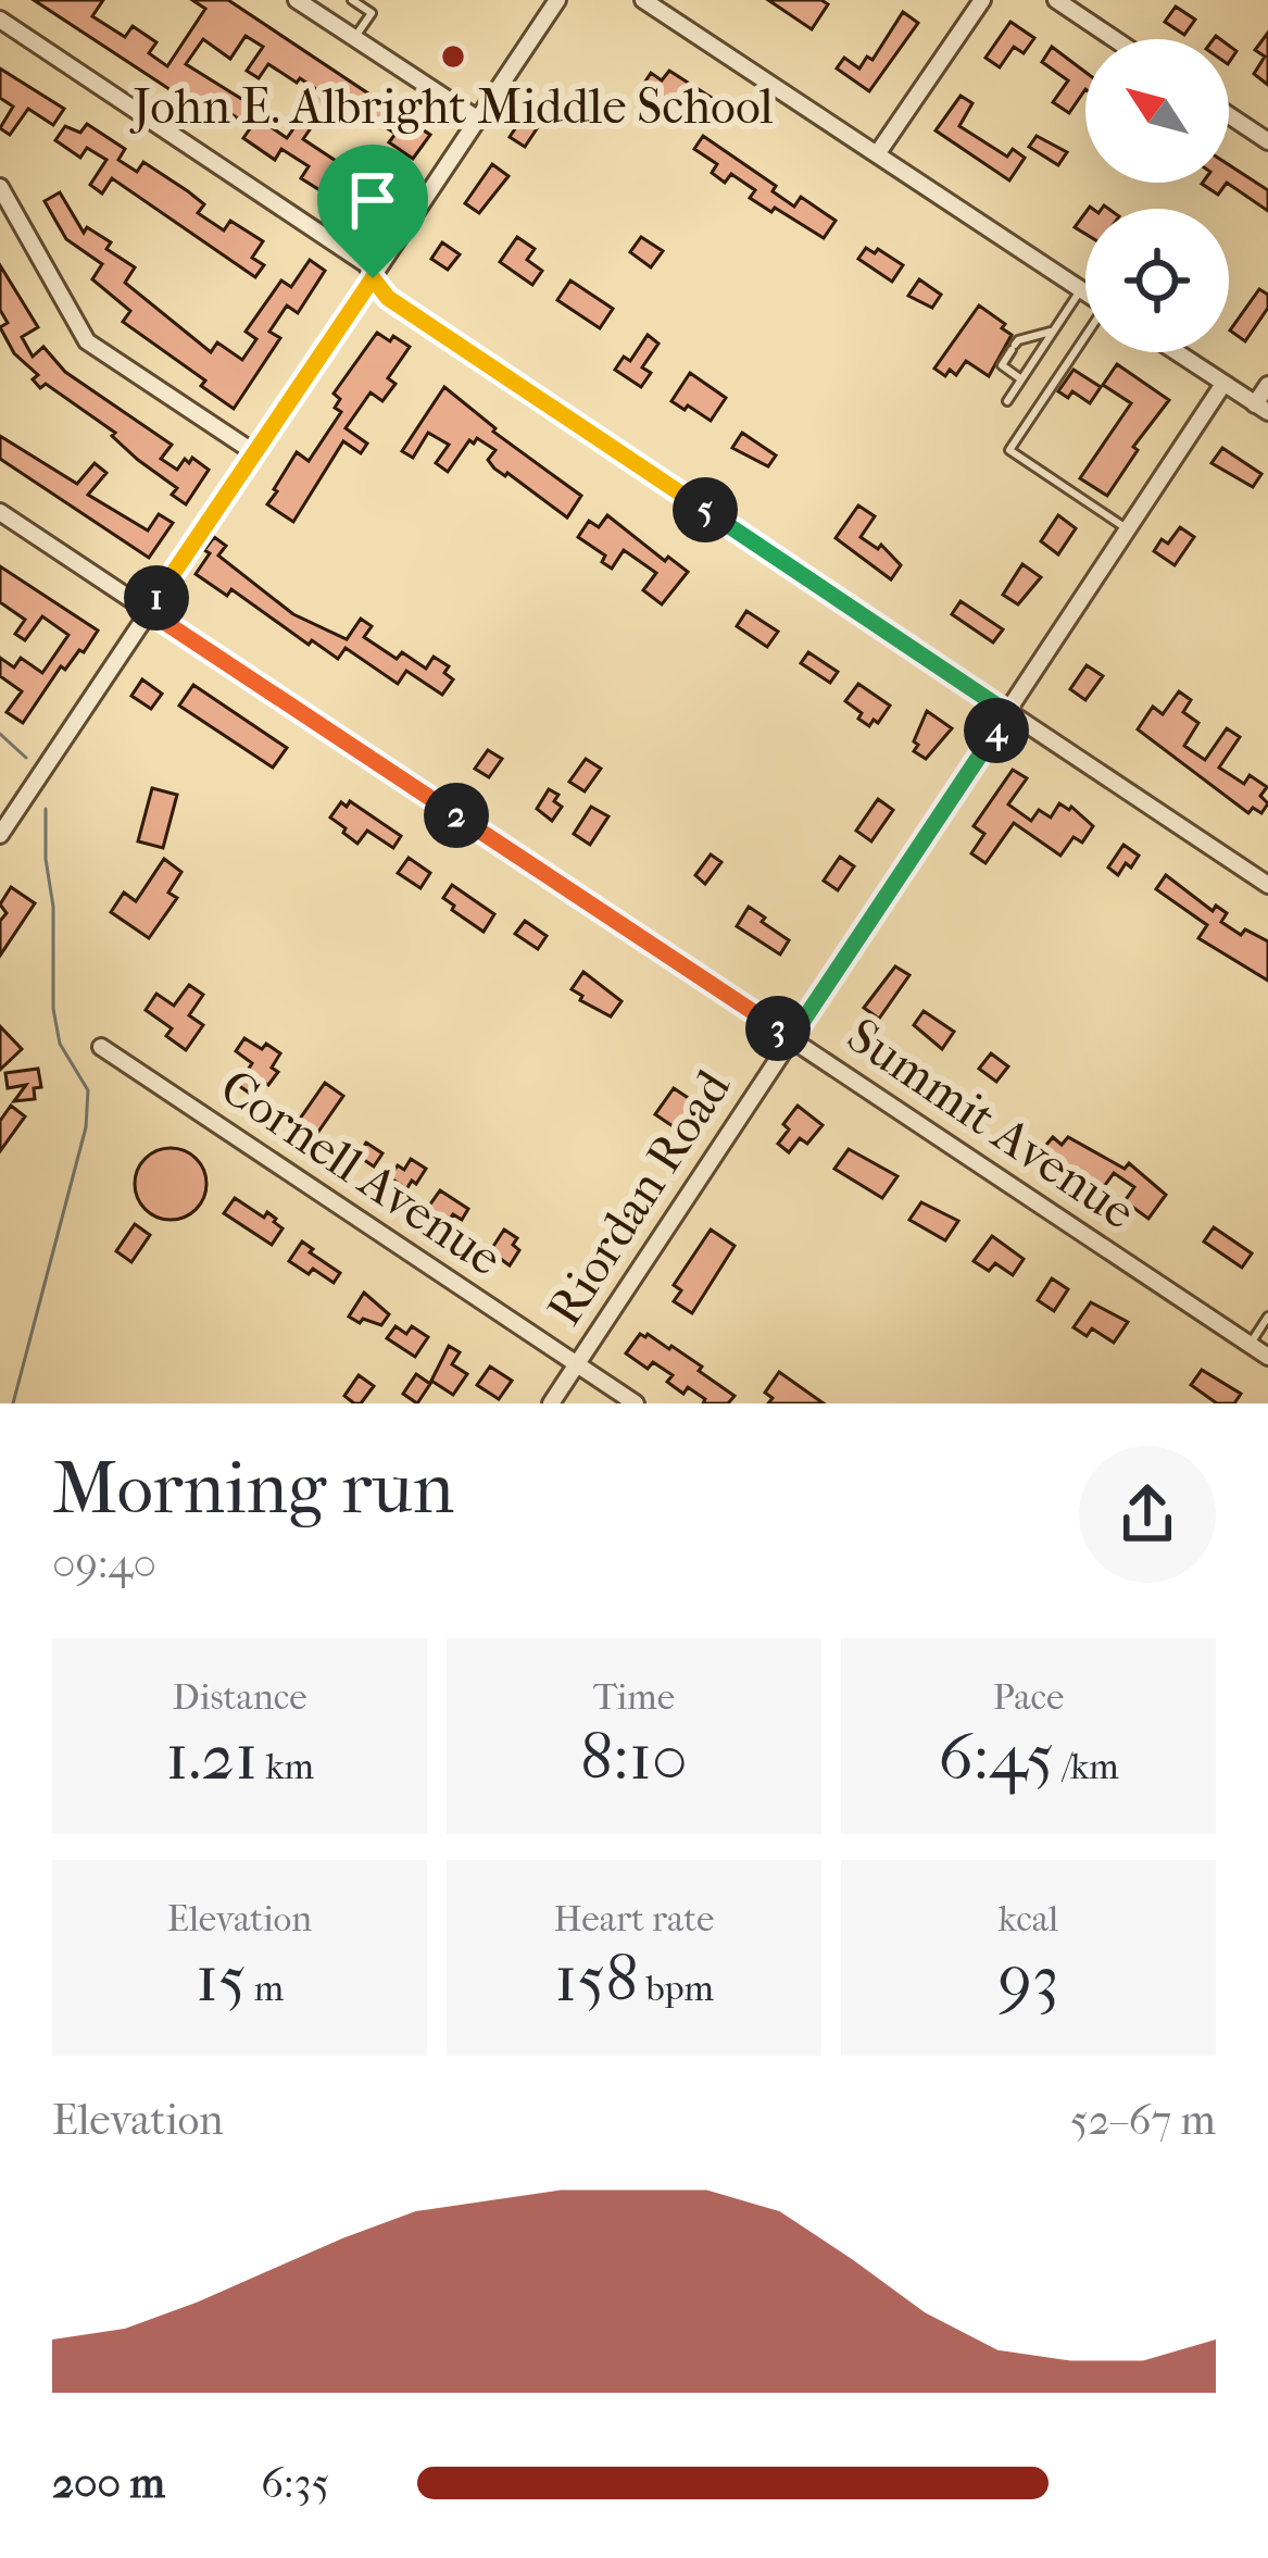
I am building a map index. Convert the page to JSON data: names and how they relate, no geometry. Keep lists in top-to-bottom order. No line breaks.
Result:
{"streets":{"street":["Summit Avenue","Cornell Avenue","Riordan Road"]},"crossings":[["Summit Avenue","Riordan Road"],["Cornell Avenue","Riordan Road"]],"places":["John E. Albright Middle School"],"north":"top left","page":{"pins":["5","1","4","2","3"],"heading":["Morning run","09:40"],"stats":[["Distance","1.21 km"],["Time","8:10"],["Pace","6:45 /km"],["Elevation","15 m"],["Heart rate","158 bpm"],["kcal","93"]],"chart":["Elevation","52–67 m"],"list":[{"name":"200 m","note":"6:35"}]}}
